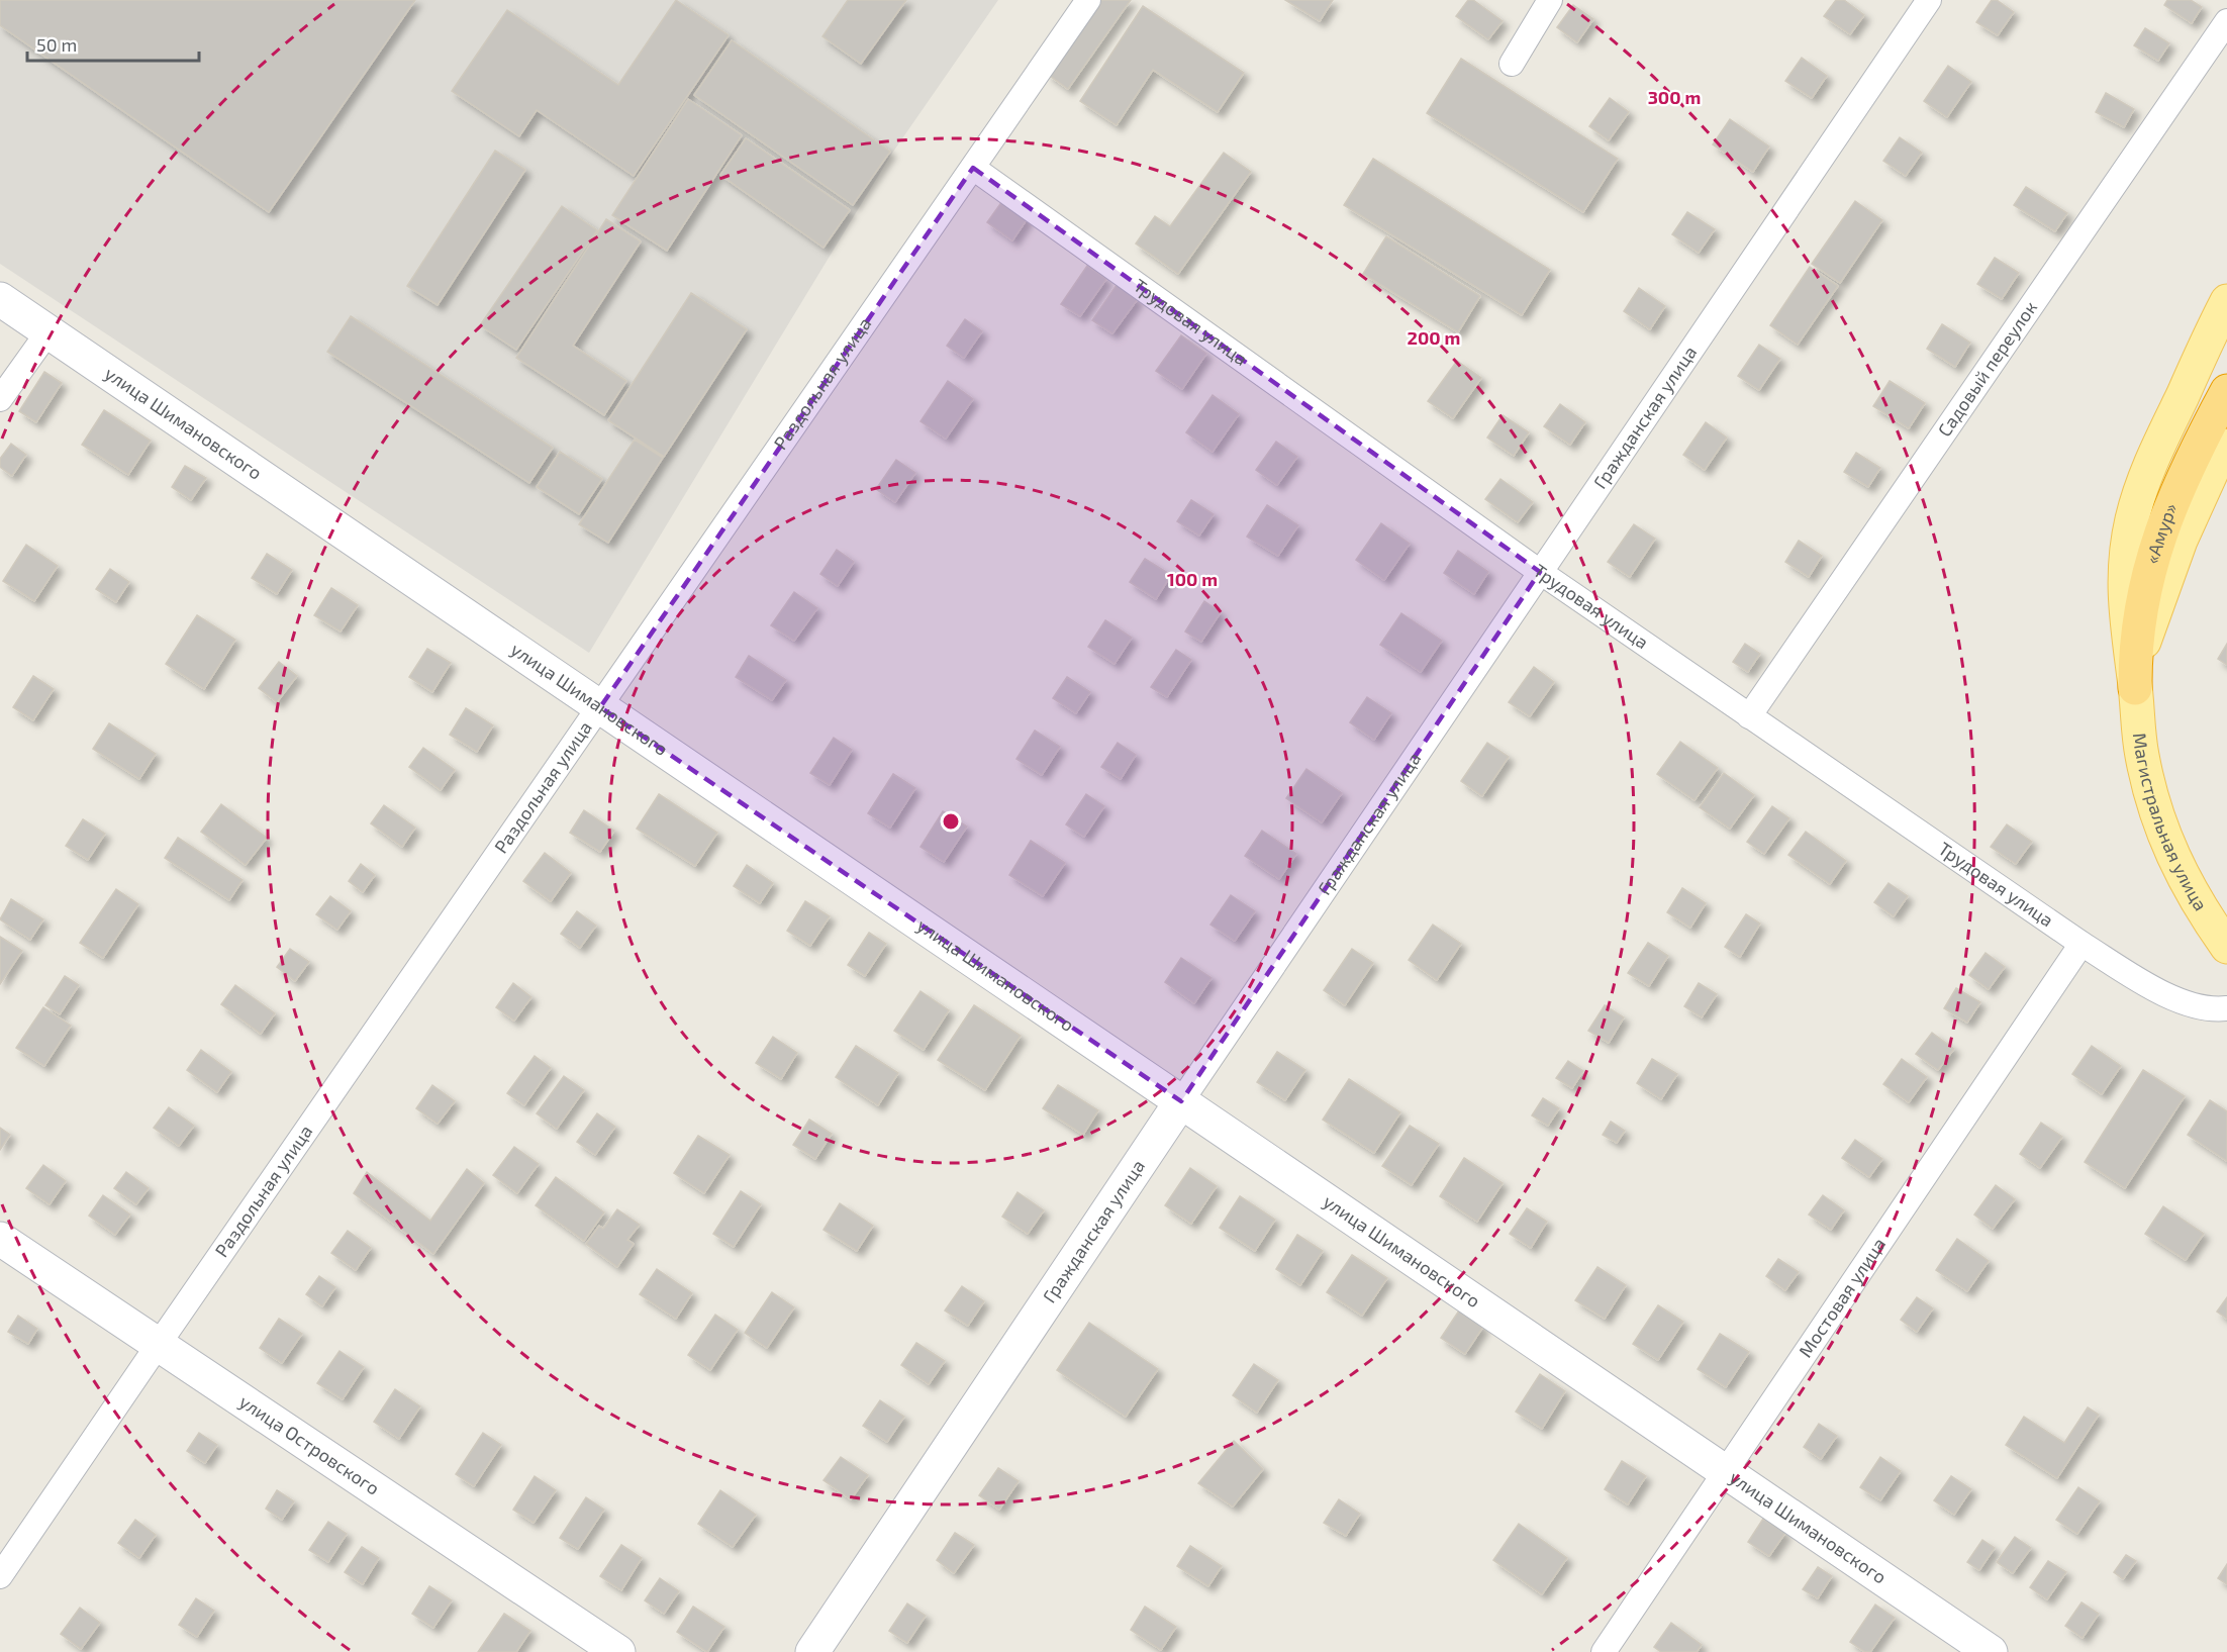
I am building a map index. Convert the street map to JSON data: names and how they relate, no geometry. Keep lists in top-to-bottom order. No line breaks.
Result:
{"streets":{"highway":["«Амур»"],"main road":["Магистральная улица"],"street":["Трудовая улица","Садовый переулок","Раздольная улица","Гражданская улица","улица Шимановского","Мостовая улица","улица Островского"]},"crossings":[["Трудовая улица","Садовый переулок"],["Трудовая улица","Раздольная улица"],["Трудовая улица","Гражданская улица"],["Трудовая улица","Мостовая улица"],["Раздольная улица","улица Шимановского"],["Раздольная улица","улица Островского"],["Гражданская улица","улица Шимановского"],["улица Шимановского","Мостовая улица"],["«Амур»","Магистральная улица"]],"scale_bar":"50 m","rings":["300 m","200 m","100 m"]}
